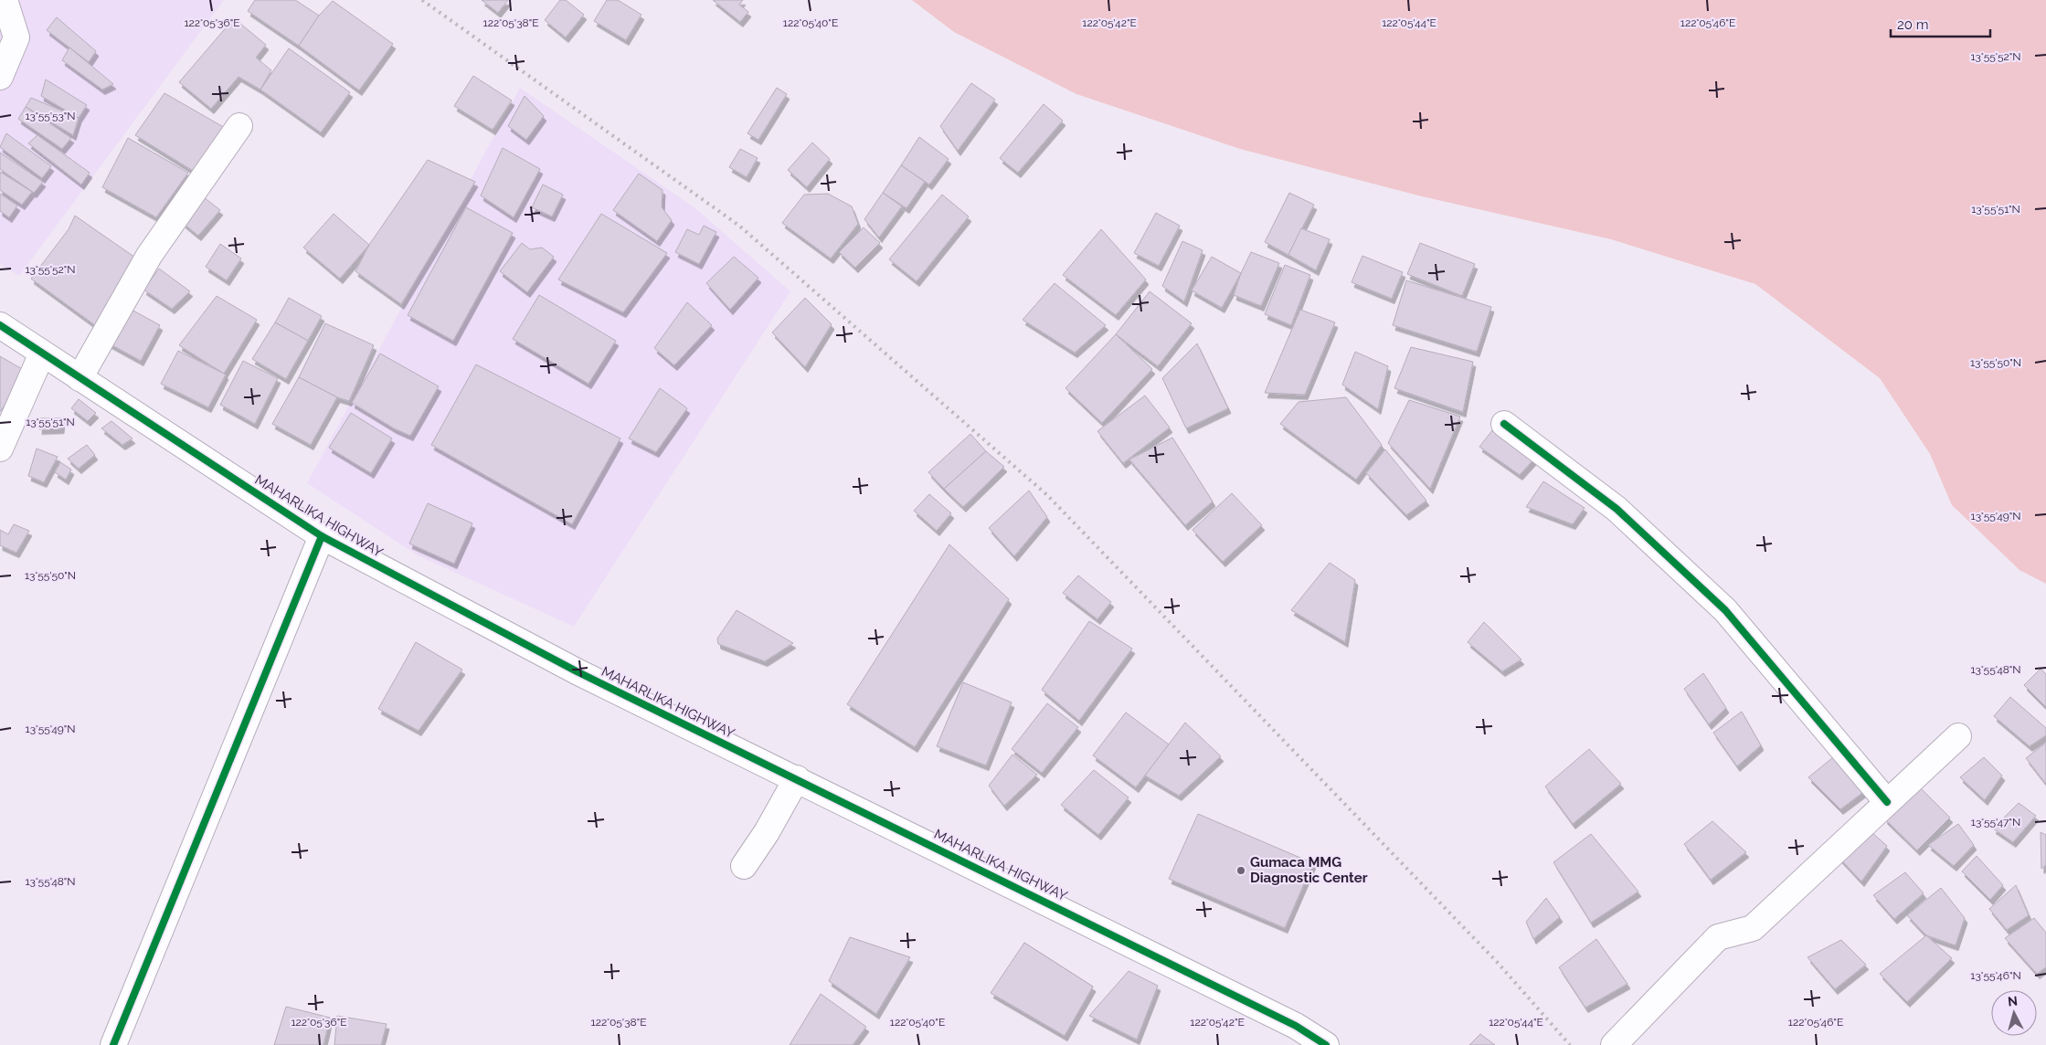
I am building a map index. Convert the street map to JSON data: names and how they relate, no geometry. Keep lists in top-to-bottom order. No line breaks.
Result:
{"streets":{"street":["MAHARLIKA HIGHWAY"]},"places":["Gumaca MMG Diagnostic Center"],"scale_bar":"20 m","north":"top","coordinates":["122°05'36\"E","122°05'38\"E","122°05'40\"E","122°05'42\"E","122°05'44\"E","122°05'46\"E","13°55'52\"N","13°55'53\"N","13°55'51\"N","13°55'50\"N","13°55'49\"N","13°55'48\"N","13°55'47\"N","13°55'46\"N"]}
